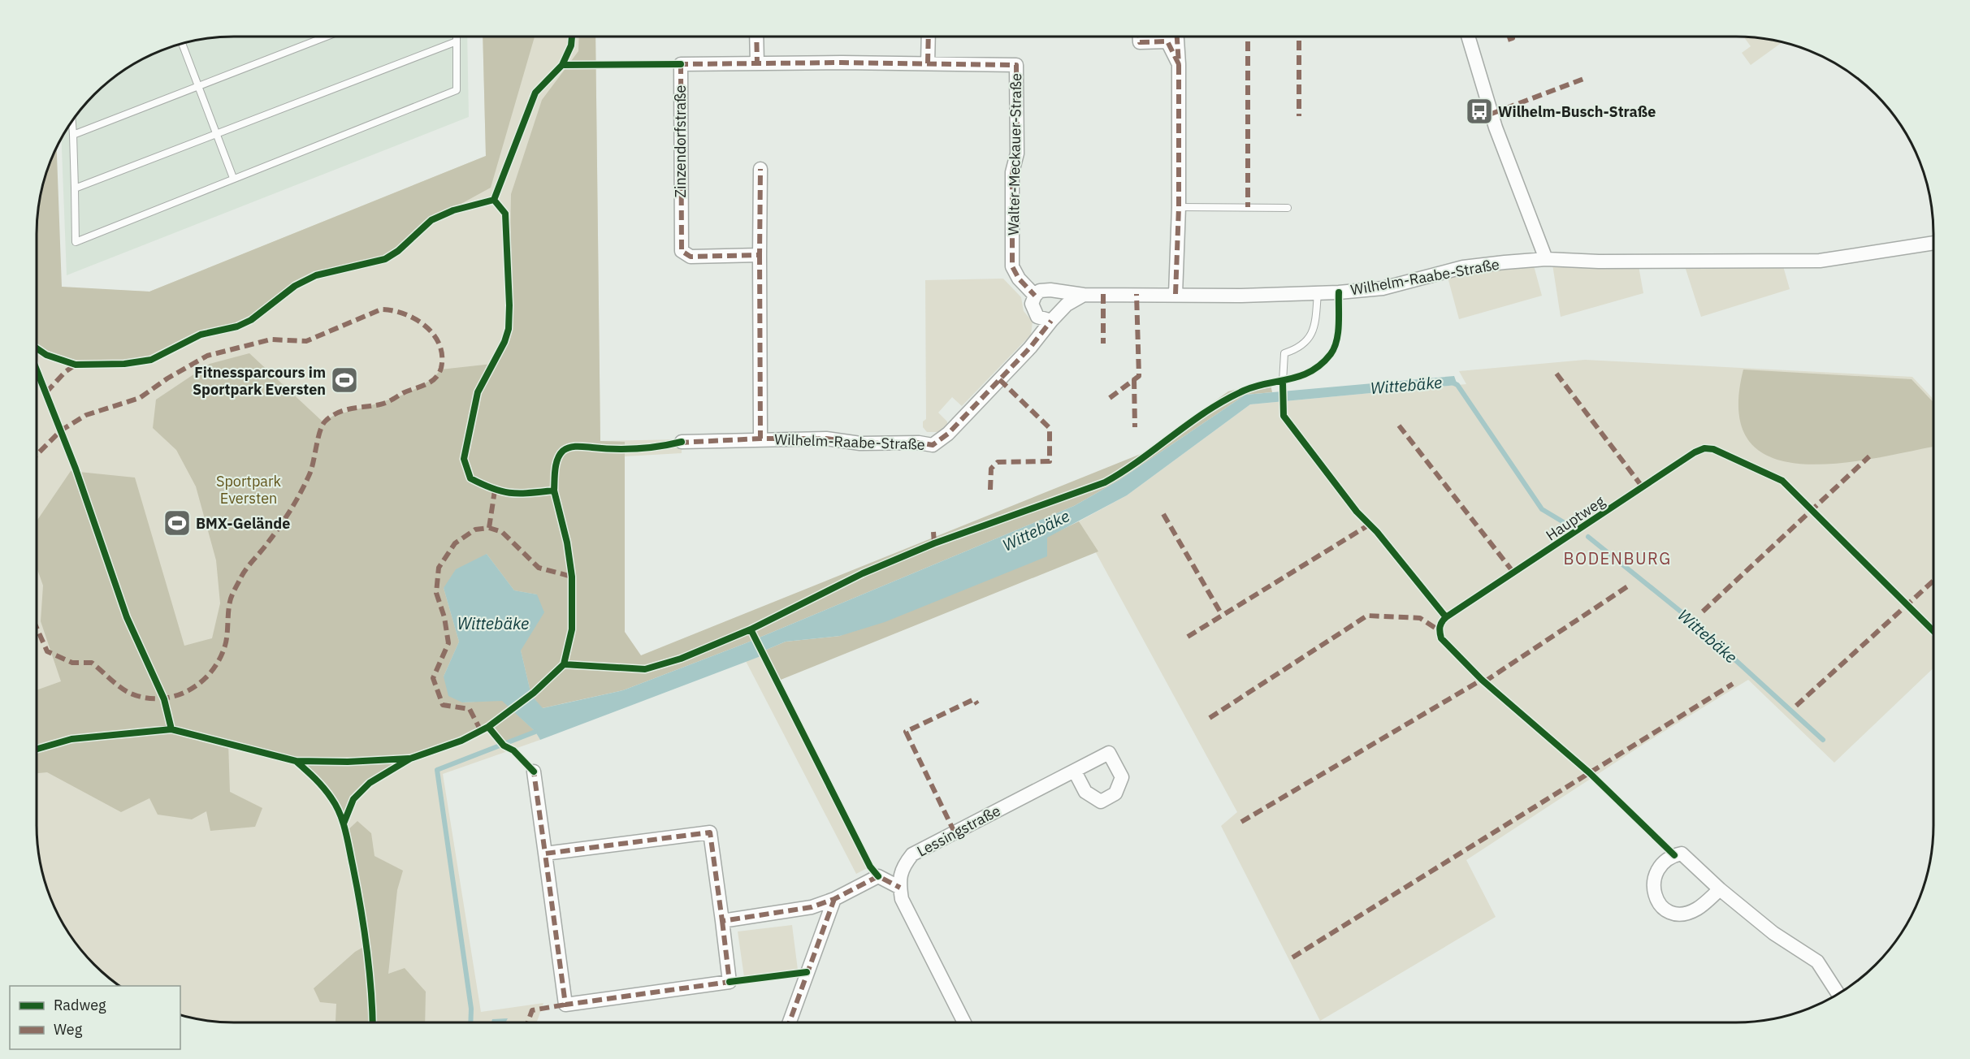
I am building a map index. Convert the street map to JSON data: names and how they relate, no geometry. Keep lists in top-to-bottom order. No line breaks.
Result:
{"streets":{"street":["Zinzendorfstraße","Walter-Meckauer-Straße","Wilhelm-Raabe-Straße","Lessingstraße"],"cycle path":["Hauptweg"]},"crossings":[["Zinzendorfstraße","Walter-Meckauer-Straße"],["Walter-Meckauer-Straße","Wilhelm-Raabe-Straße"]],"districts":["BODENBURG"],"water":["Wittebäke"],"parks":["Sportpark Eversten"],"places":{"bus stop":["Wilhelm-Busch-Straße"],"sports":["Fitnessparcours im Sportpark Eversten","BMX-Gelände"]},"legend":["Radweg","Weg"]}
